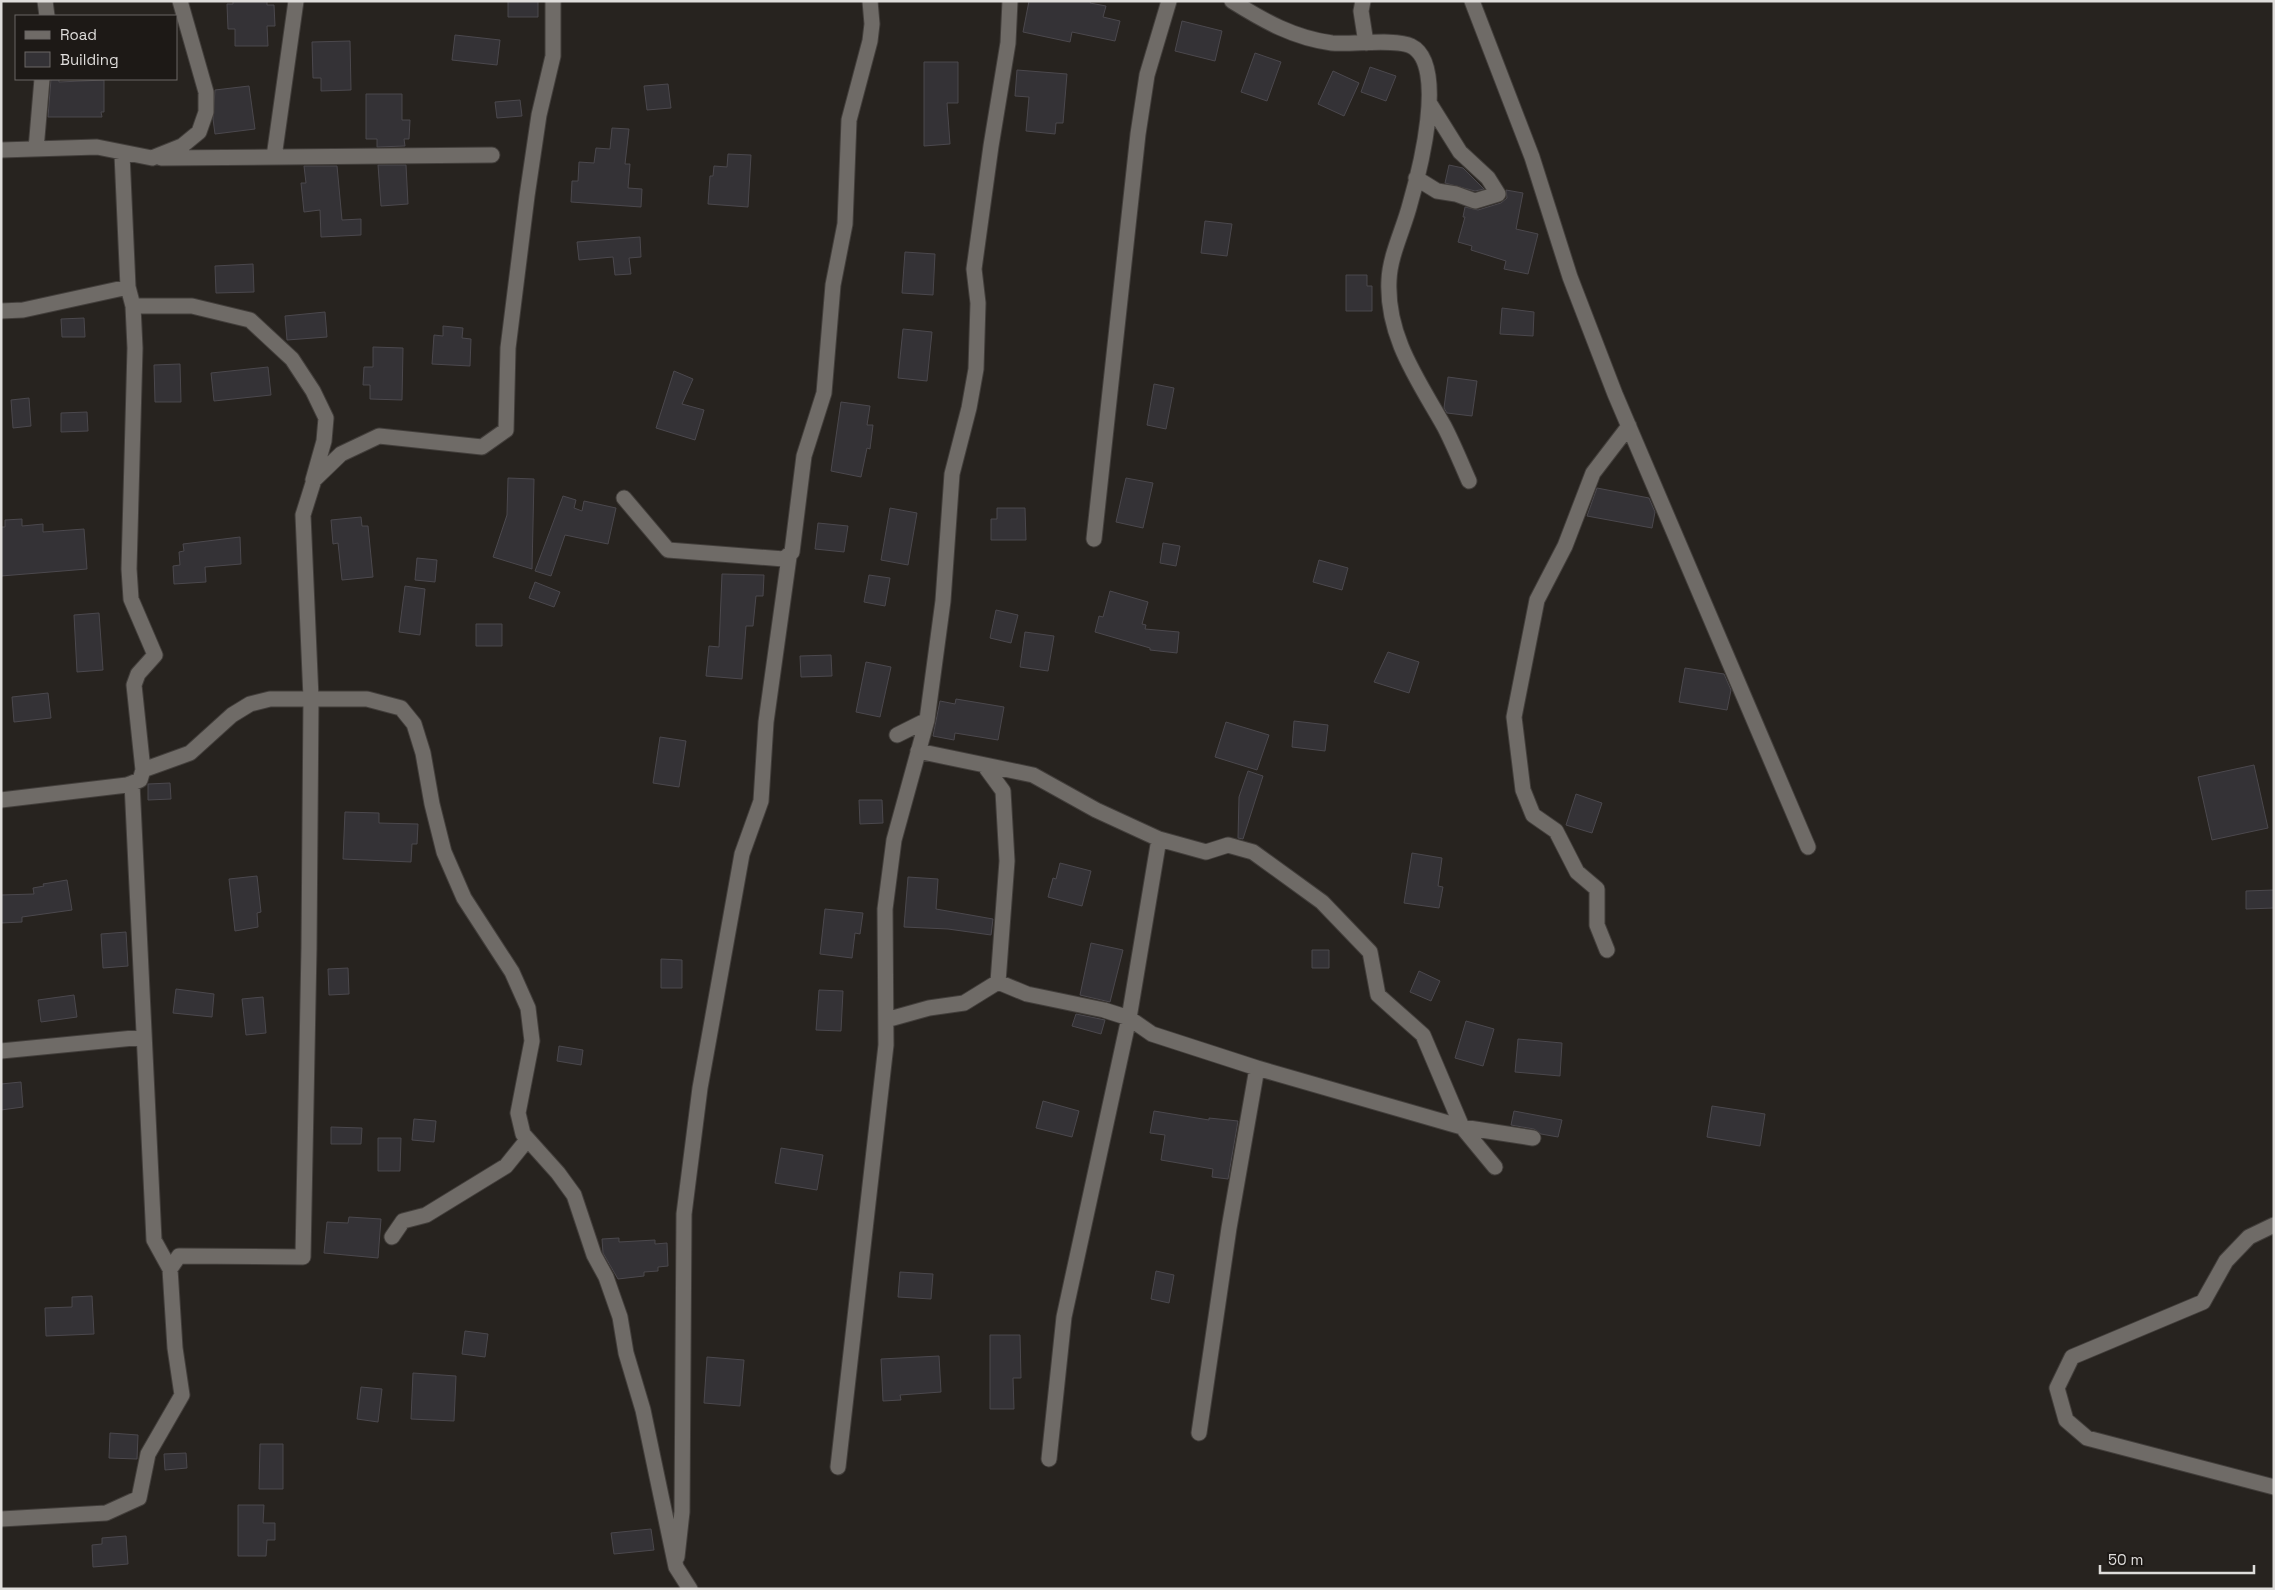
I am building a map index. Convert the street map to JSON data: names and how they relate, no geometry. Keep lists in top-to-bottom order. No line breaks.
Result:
{"legend":["Road","Building"],"scale_bar":"50 m"}
